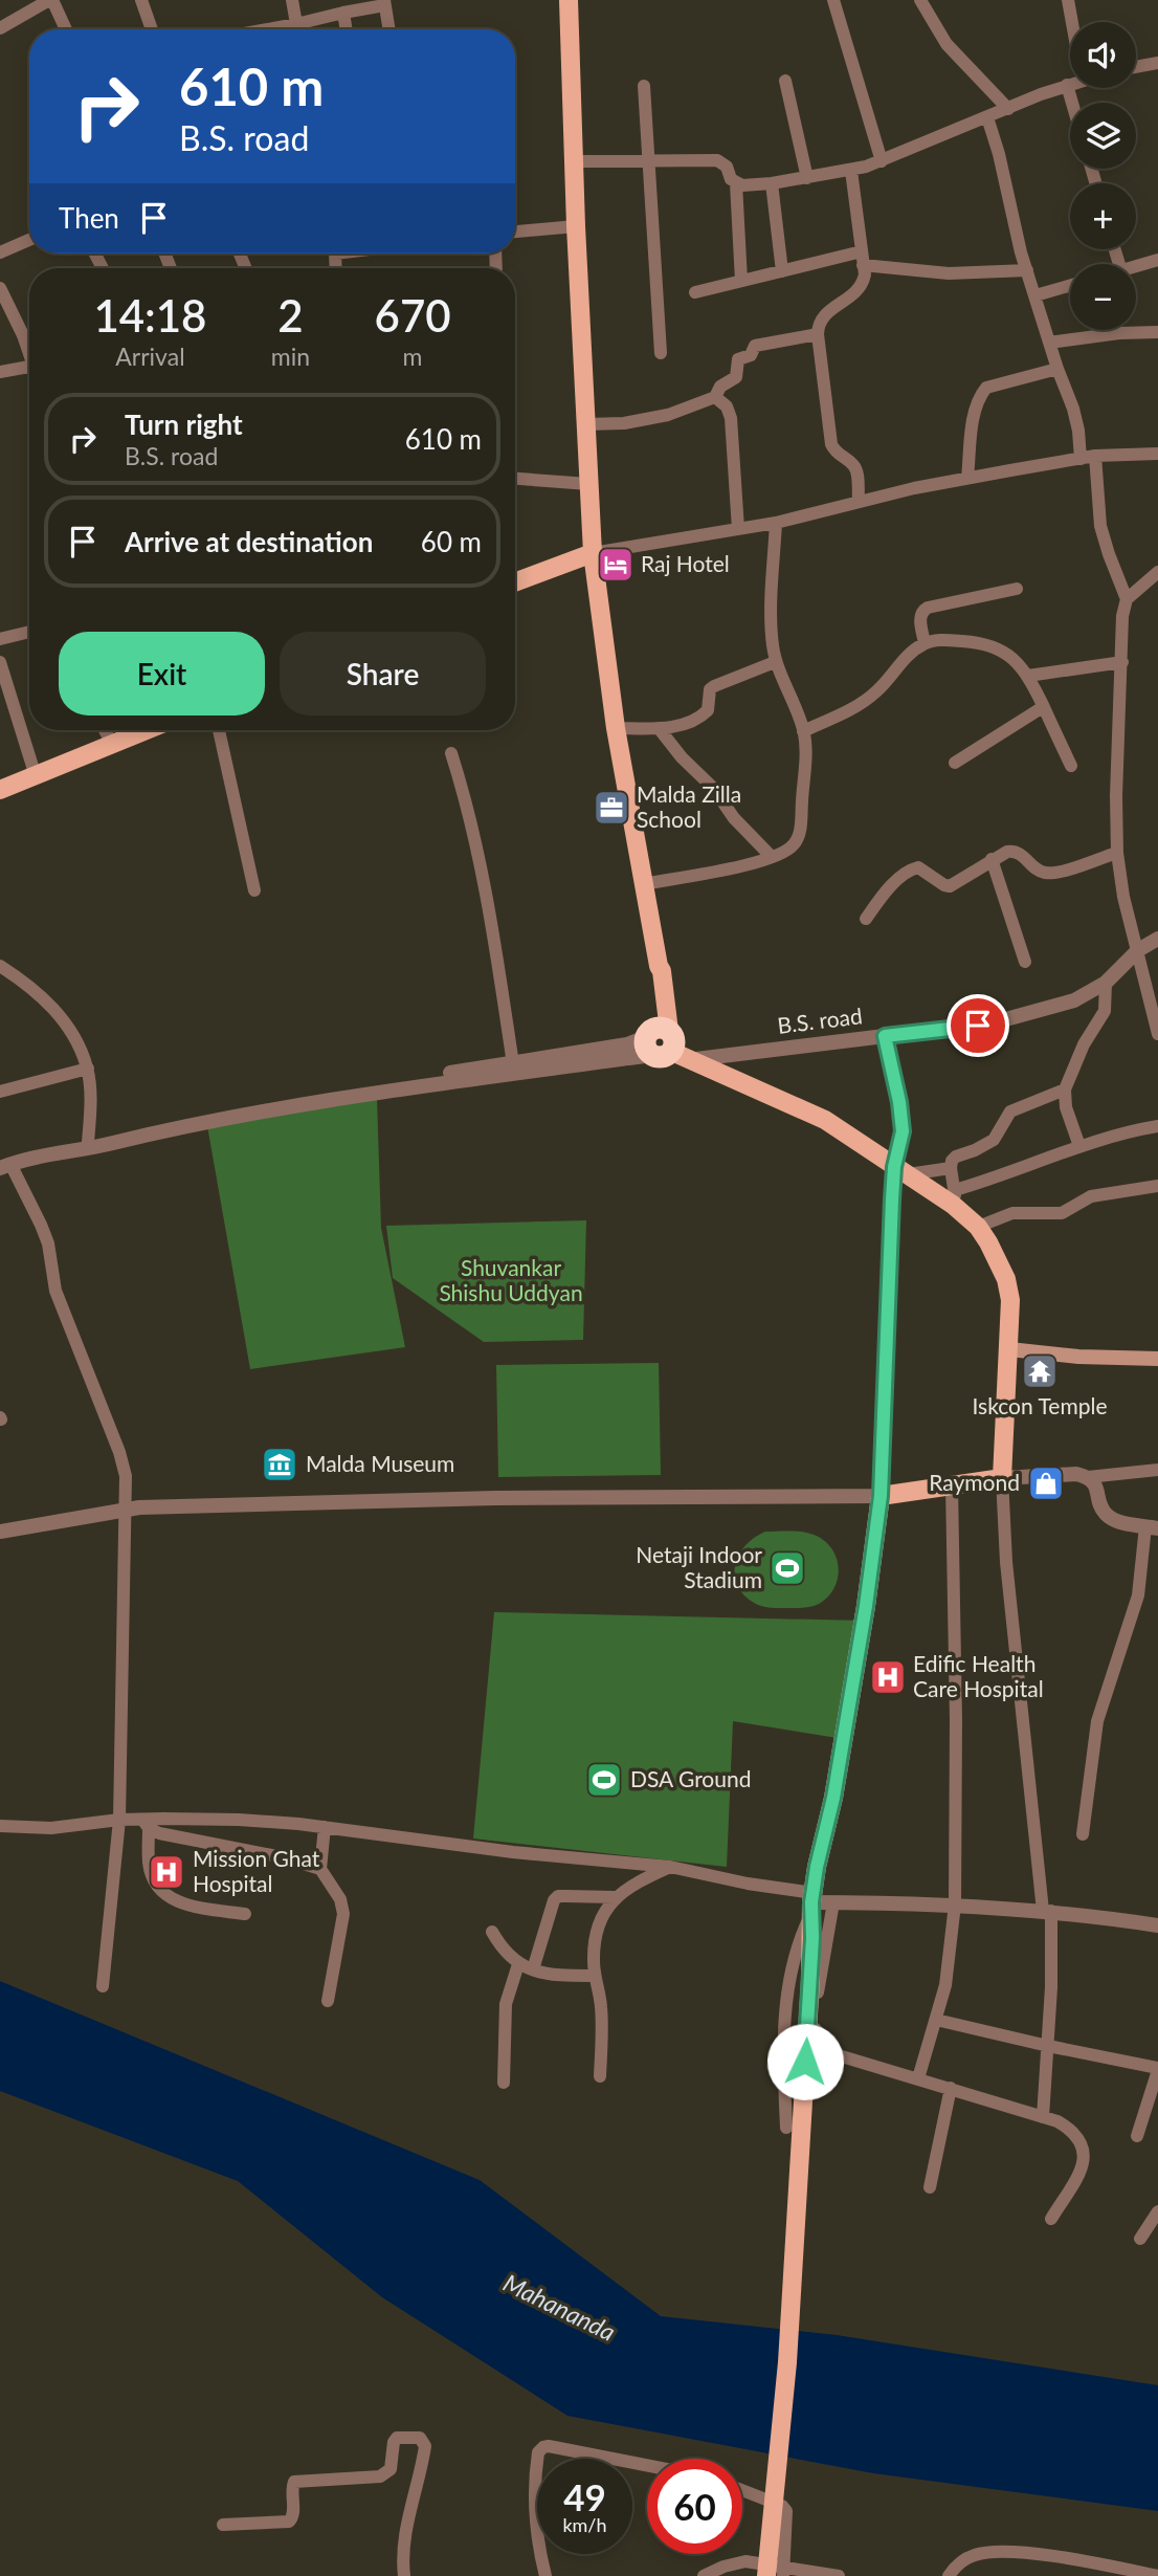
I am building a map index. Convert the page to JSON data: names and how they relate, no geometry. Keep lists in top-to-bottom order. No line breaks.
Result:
{"streets":{"street":["B.S. road"]},"water":["Mahananda"],"parks":["Shuvankar Shishu Uddyan"],"places":{"hotel":["Raj Hotel"],"office":["Malda Zilla School"],"temple":["Iskcon Temple"],"museum":["Malda Museum"],"shop":["Raymond"],"sports":["Netaji Indoor Stadium","DSA Ground"],"hospital":["Edific Health Care Hospital","Mission Ghat Hospital"]},"page":{"map_buttons":["+","−"],"turn":["610 m","B.S. road"],"then":"Then","eta":["14:18","Arrival","2","min","670","m"],"list":[{"name":"Turn right","note":"B.S. road","value":"610 m"},{"name":"Arrive at destination","value":"60 m"}],"buttons":["Exit","Share"],"speed":"49 km/h","limit":"60"}}
